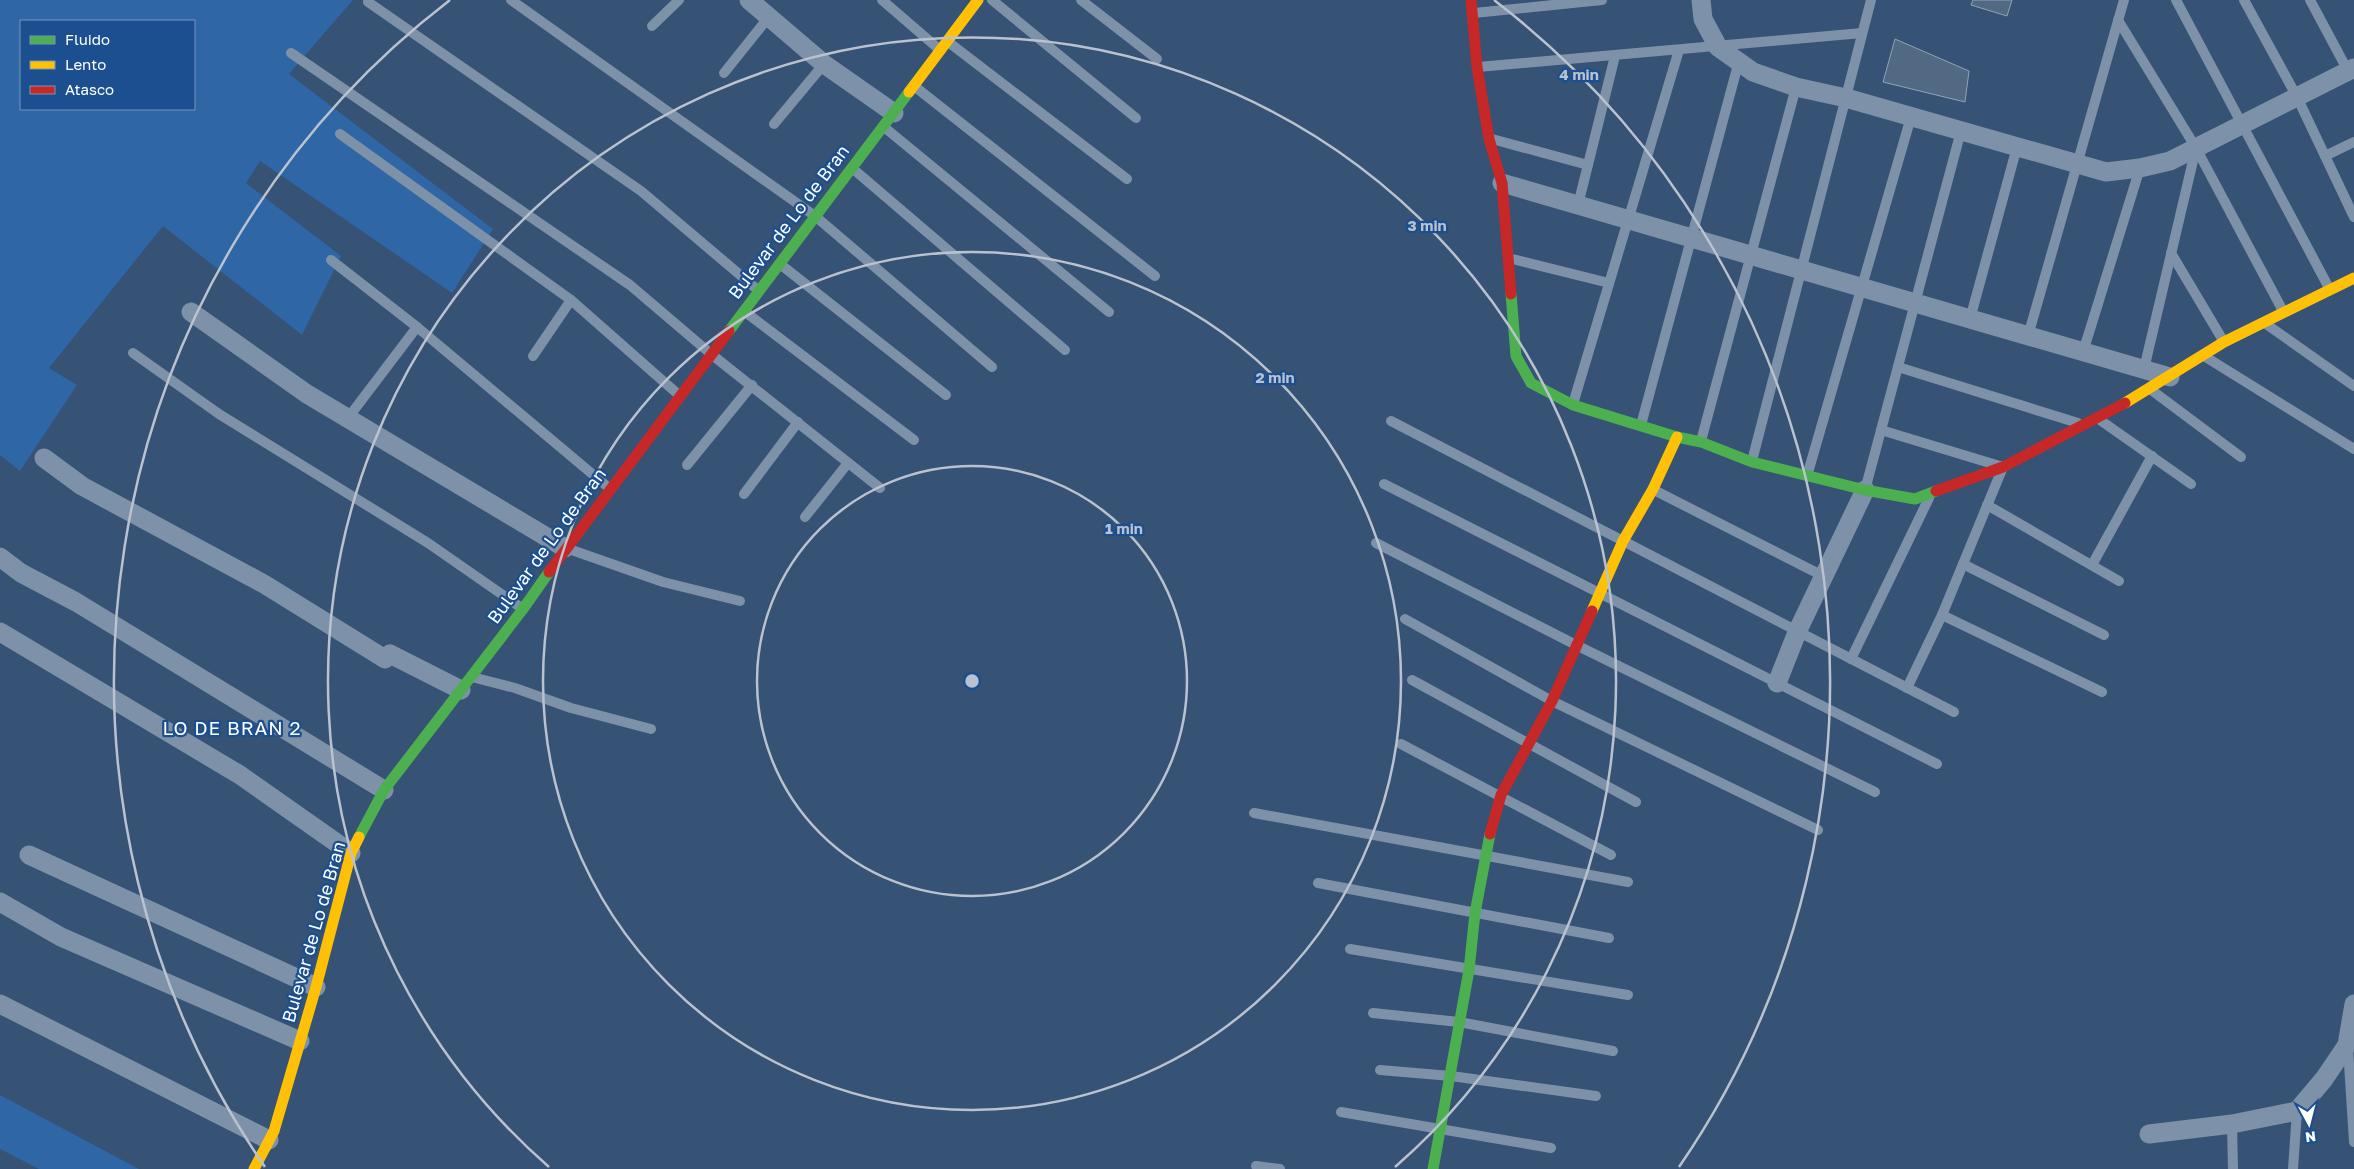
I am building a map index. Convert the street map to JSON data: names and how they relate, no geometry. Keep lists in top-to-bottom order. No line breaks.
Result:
{"streets":{"street":["Bulevar de Lo de Bran"]},"districts":["LO DE BRAN 2"],"legend":["Fluido","Lento","Atasco"],"north":"bottom","rings":["4 min","3 min","2 min","1 min"]}
